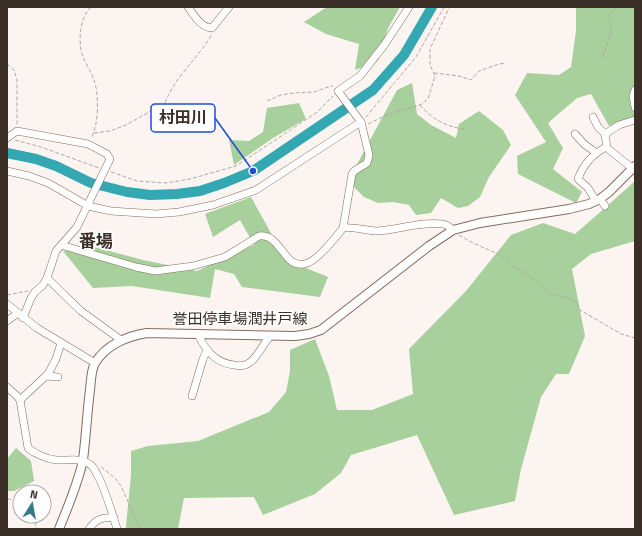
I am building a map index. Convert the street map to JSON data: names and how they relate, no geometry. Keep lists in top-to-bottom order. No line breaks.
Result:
{"streets":{"main road":["誉田停車場潤井戸線"]},"districts":["番場"],"places":["村田川"],"north":"top"}
